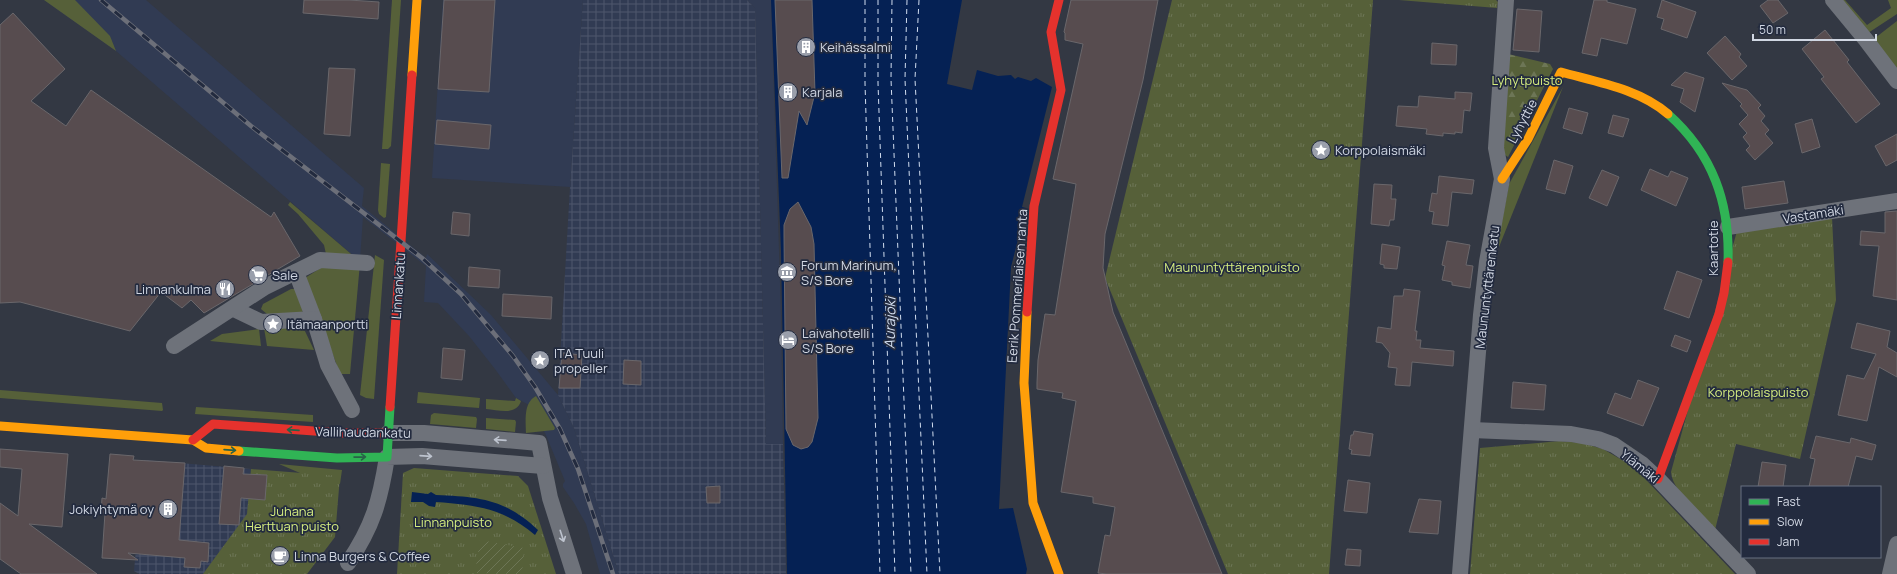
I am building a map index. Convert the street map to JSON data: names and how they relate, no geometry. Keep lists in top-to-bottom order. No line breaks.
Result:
{"streets":{"street":["Lyhyttie","Vastamäki","Kaartotie","Linnankatu","Eerik Pommerilaisen ranta","Maununtyttärenkatu","Vallihaudankatu","Ylämäki"]},"crossings":[["Lyhyttie","Kaartotie"],["Lyhyttie","Maununtyttärenkatu"],["Vastamäki","Kaartotie"],["Kaartotie","Ylämäki"],["Linnankatu","Vallihaudankatu"],["Maununtyttärenkatu","Ylämäki"]],"water":["Aurajoki"],"parks":["Lyhytpuisto","Maununtyttärenpuisto","Korppolaispuisto","Juhana Herttuan puisto","Linnanpuisto"],"places":{"building":["Keihässalmi","Karjala","Jokiyhtymä oy"],"place":["Korppolaismäki","Itämaanportti","ITA Tuuli propeller"],"museum":["Forum Marinum, S/S Bore"],"supermarket":["Sale"],"restaurant":["Linnankulma"],"hotel":["Laivahotelli S/S Bore"],"cafe":["Linna Burgers & Coffee"]},"legend":["Fast","Slow","Jam"],"scale_bar":"50 m"}
